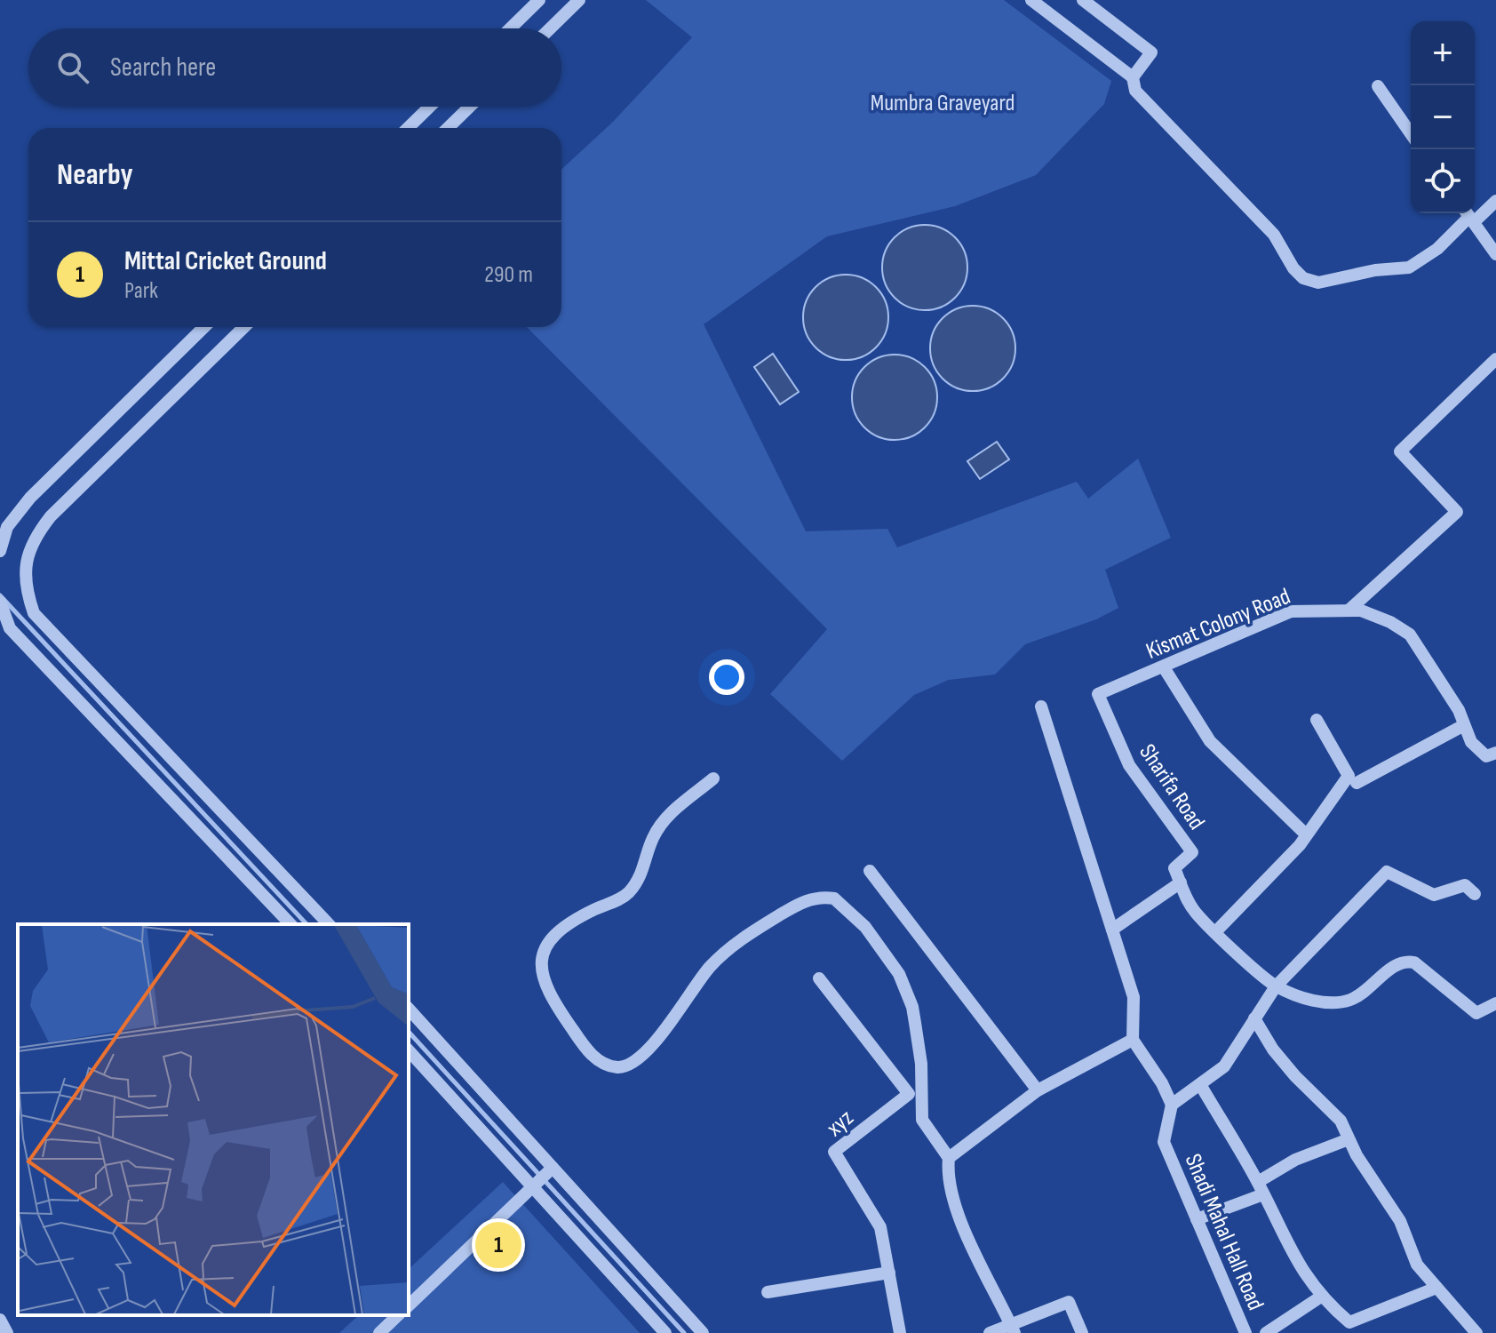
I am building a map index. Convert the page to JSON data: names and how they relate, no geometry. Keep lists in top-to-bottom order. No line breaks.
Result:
{"streets":{"street":["Kismat Colony Road","Sharifa Road","xyz","Shadi Mahal Hall Road"]},"crossings":[["Kismat Colony Road","Sharifa Road"]],"parks":["Mumbra Graveyard"],"page":{"map_buttons":["+","−"],"search":"Search here","heading":"Nearby","list":[{"mark":"1","name":"Mittal Cricket Ground","note":"Park","value":"290 m"}],"pins":"1"}}
